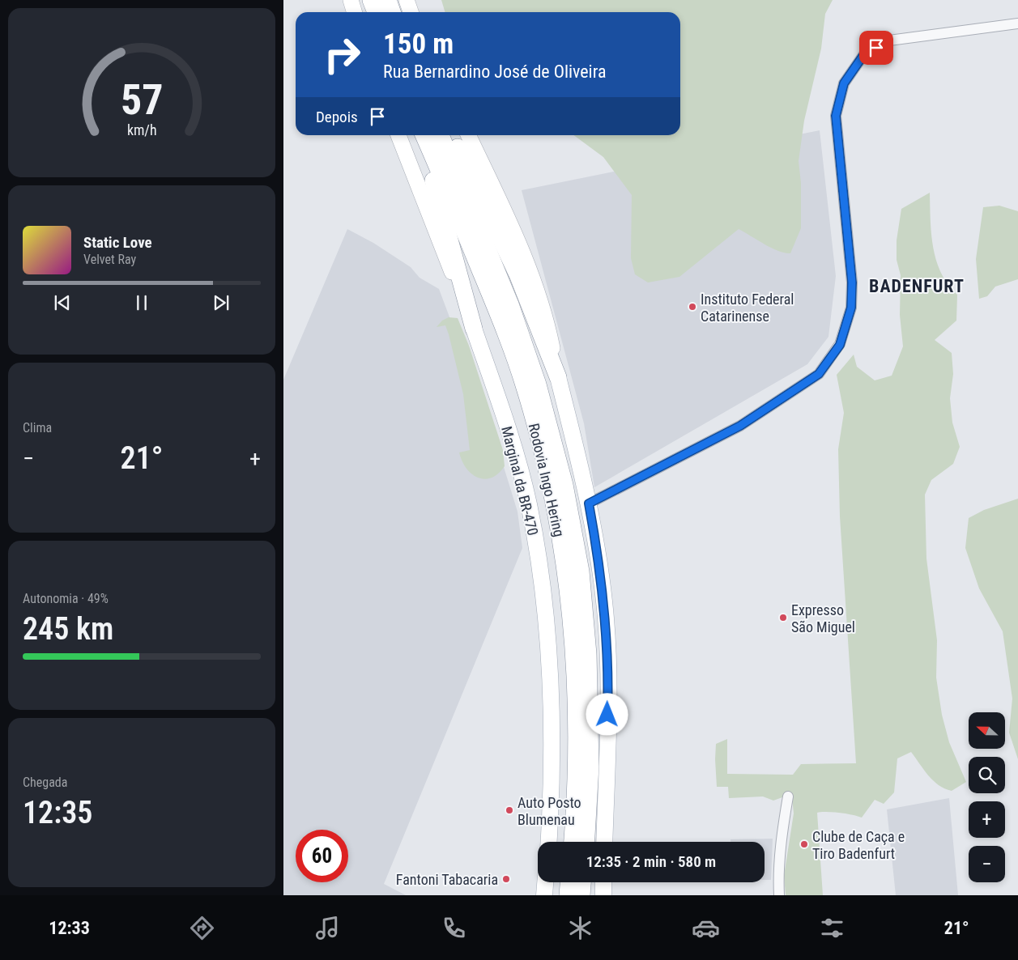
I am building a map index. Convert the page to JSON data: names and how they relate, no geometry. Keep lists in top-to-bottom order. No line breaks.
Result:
{"streets":{"highway":["Rodovia Ingo Hering"],"main road":["Marginal da BR-470"]},"districts":["BADENFURT"],"places":["Instituto Federal Catarinense","Expresso São Miguel","Auto Posto Blumenau","Clube de Caça e Tiro Badenfurt","Fantoni Tabacaria"],"north":"left","page":{"turn":["150 m","Rua Bernardino José de Oliveira"],"then":"Depois","song":["Static Love","Velvet Ray"],"tile":["Clima",["Autonomia · 49%","245 km"],["Chegada","12:35"]],"heat":["−","21°","+"],"map_buttons":["+","−"],"limit":"60","trip":"12:35 · 2 min · 580 m","tabs":["12:33","21°"],"gauge":["57","km/h"]}}
